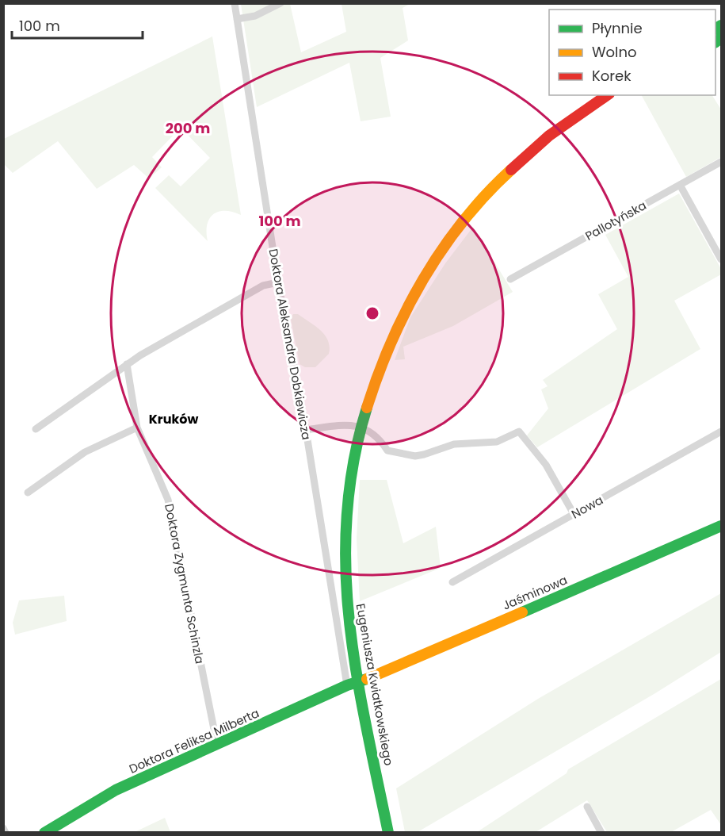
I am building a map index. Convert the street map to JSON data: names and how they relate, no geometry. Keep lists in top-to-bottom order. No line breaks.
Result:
{"streets":{"main road":["Jaśminowa","Eugeniusza Kwiatkowskiego","Doktora Feliksa Milberta"],"street":["Pallotyńska","Doktora Aleksandra Dobkiewicza","Nowa","Doktora Zygmunta Schinzla"]},"crossings":[["Doktora Aleksandra Dobkiewicza","Doktora Feliksa Milberta"],["Doktora Zygmunta Schinzla","Doktora Feliksa Milberta"],["Jaśminowa","Eugeniusza Kwiatkowskiego"],["Jaśminowa","Doktora Feliksa Milberta"],["Eugeniusza Kwiatkowskiego","Doktora Feliksa Milberta"]],"districts":["Kruków"],"legend":["Płynnie","Wolno","Korek"],"scale_bar":"100 m","rings":["200 m","100 m"]}
